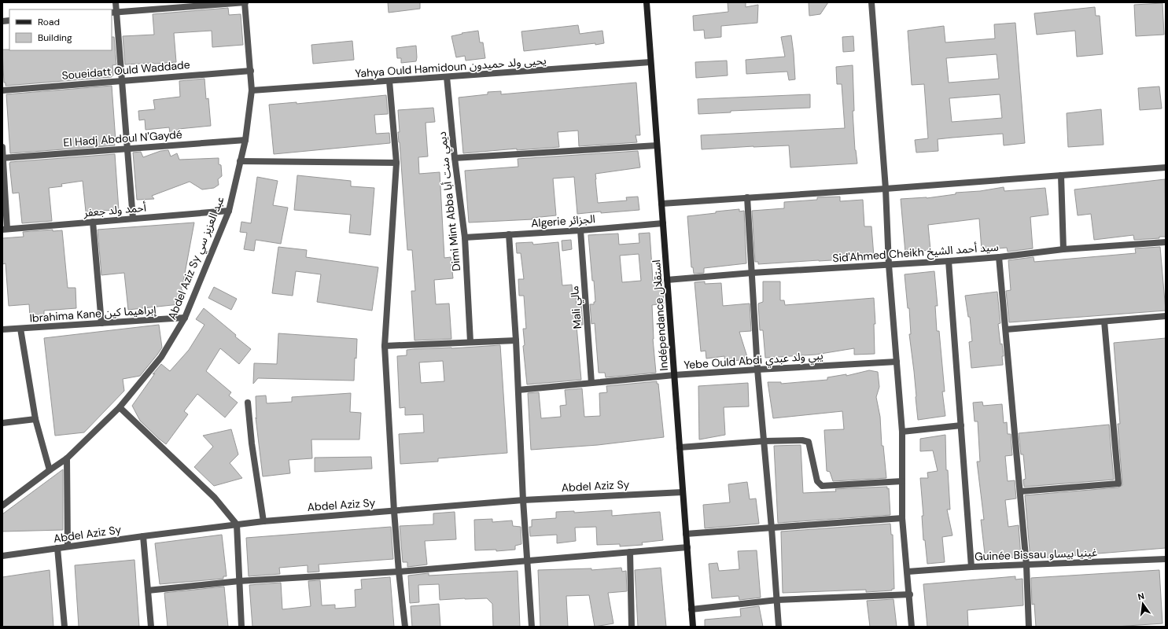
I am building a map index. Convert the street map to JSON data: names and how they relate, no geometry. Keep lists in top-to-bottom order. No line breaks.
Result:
{"streets":{"street":["Yahya Ould Hamidoun يحيى ولد حميدون","Soueidatt Ould Waddade","El Hadj Abdoul N'Gaydé","Dimi Mint Abba ديمي منت أبا","أحمد ولد جعفر","Algerie الجزائر","Sid'Ahmed Cheikh سيد أحمد الشيخ","Abdel Aziz Sy عبد العزيز سي","Mali مالي","Ibrahima Kane إبراهيما كين","Indépendance استقلال","Yebe Ould Abdi يبي ولد عبدي","Abdel Aziz Sy","Guinée Bissau غينيا بيساو"]},"crossings":[["Yahya Ould Hamidoun يحيى ولد حميدون","Dimi Mint Abba ديمي منت أبا"],["Yahya Ould Hamidoun يحيى ولد حميدون","Abdel Aziz Sy عبد العزيز سي"],["Yahya Ould Hamidoun يحيى ولد حميدون","Indépendance استقلال"],["Soueidatt Ould Waddade","Abdel Aziz Sy عبد العزيز سي"],["El Hadj Abdoul N'Gaydé","Abdel Aziz Sy عبد العزيز سي"],["Dimi Mint Abba ديمي منت أبا","Algerie الجزائر"],["أحمد ولد جعفر","Abdel Aziz Sy عبد العزيز سي"],["Algerie الجزائر","Mali مالي"],["Algerie الجزائر","Indépendance استقلال"],["Sid'Ahmed Cheikh سيد أحمد الشيخ","Indépendance استقلال"],["Abdel Aziz Sy عبد العزيز سي","Ibrahima Kane إبراهيما كين"],["Mali مالي","Yebe Ould Abdi يبي ولد عبدي"],["Indépendance استقلال","Yebe Ould Abdi يبي ولد عبدي"],["Indépendance استقلال","Abdel Aziz Sy"]],"legend":["Road","Building"],"north":"top"}
